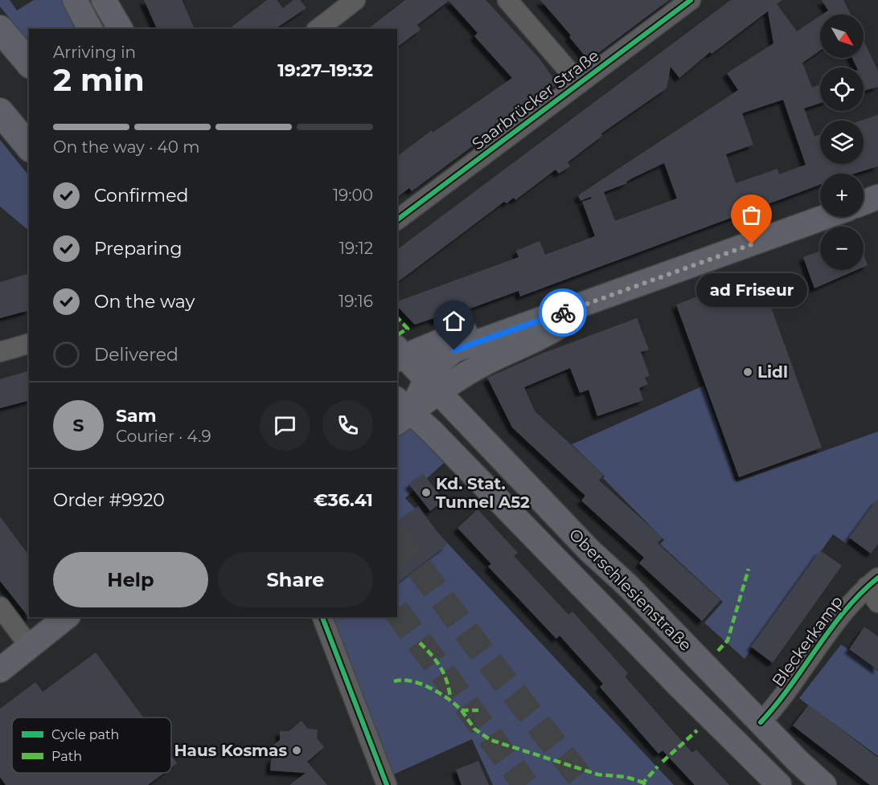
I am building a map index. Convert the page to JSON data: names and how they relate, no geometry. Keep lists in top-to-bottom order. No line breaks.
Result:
{"streets":{"main road":["Oberschlesienstraße"],"street":["Saarbrücker Straße","Bleckerkamp"]},"crossings":[["Oberschlesienstraße","Bleckerkamp"]],"places":["ad Friseur","Lidl","Kd. Stat. Tunnel A52","Haus Kosmas"],"legend":["Cycle path","Path"],"north":"bottom right","page":{"map_buttons":["+","−"],"heading":["2 min","Arriving in","19:27–19:32"],"panel":["Sam","Courier · 4.9","Order #9920","€36.41"],"bar":"On the way · 40 m","list":[["Confirmed","19:00"],["Preparing","19:12"],["On the way","19:16"],"Delivered"],"bubble":"ad Friseur","round":"S","buttons":["Help","Share"]}}
